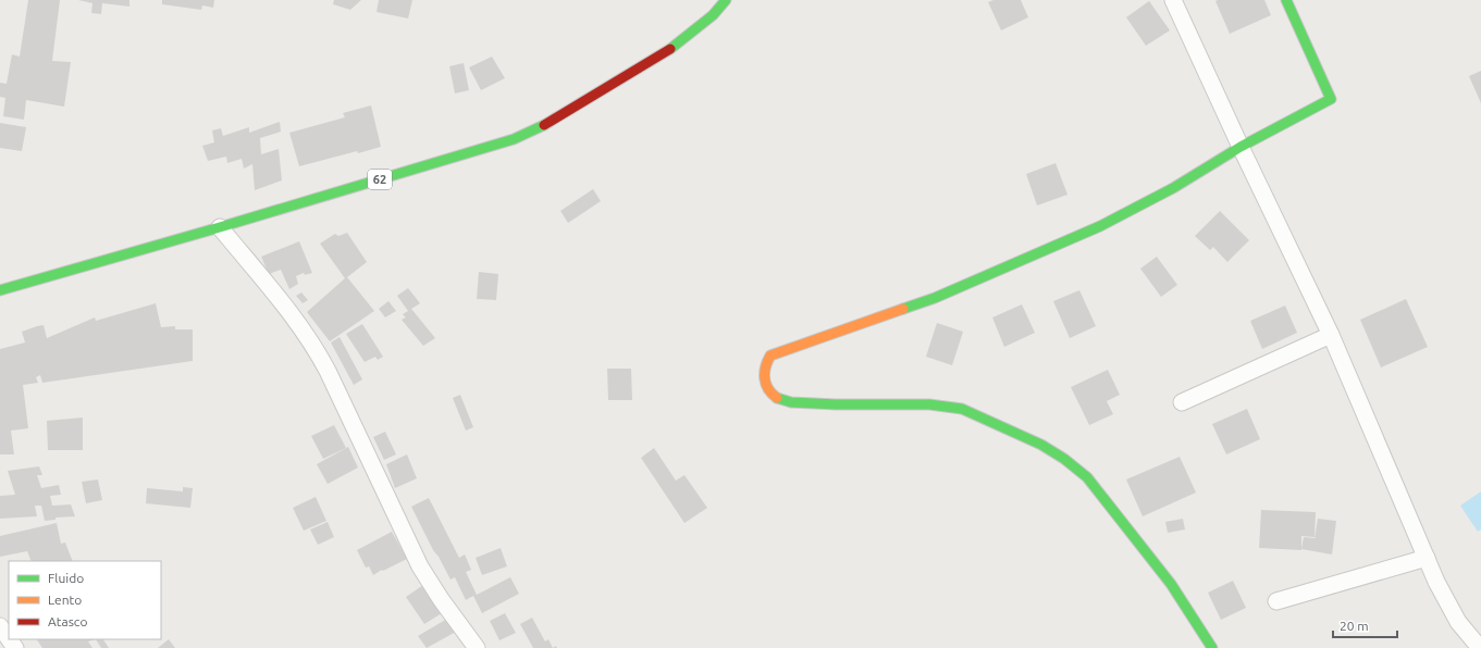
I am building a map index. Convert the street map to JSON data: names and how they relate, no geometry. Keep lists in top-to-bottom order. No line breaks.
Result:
{"streets":{"street":["62"]},"legend":["Fluido","Lento","Atasco"],"scale_bar":"20 m"}
